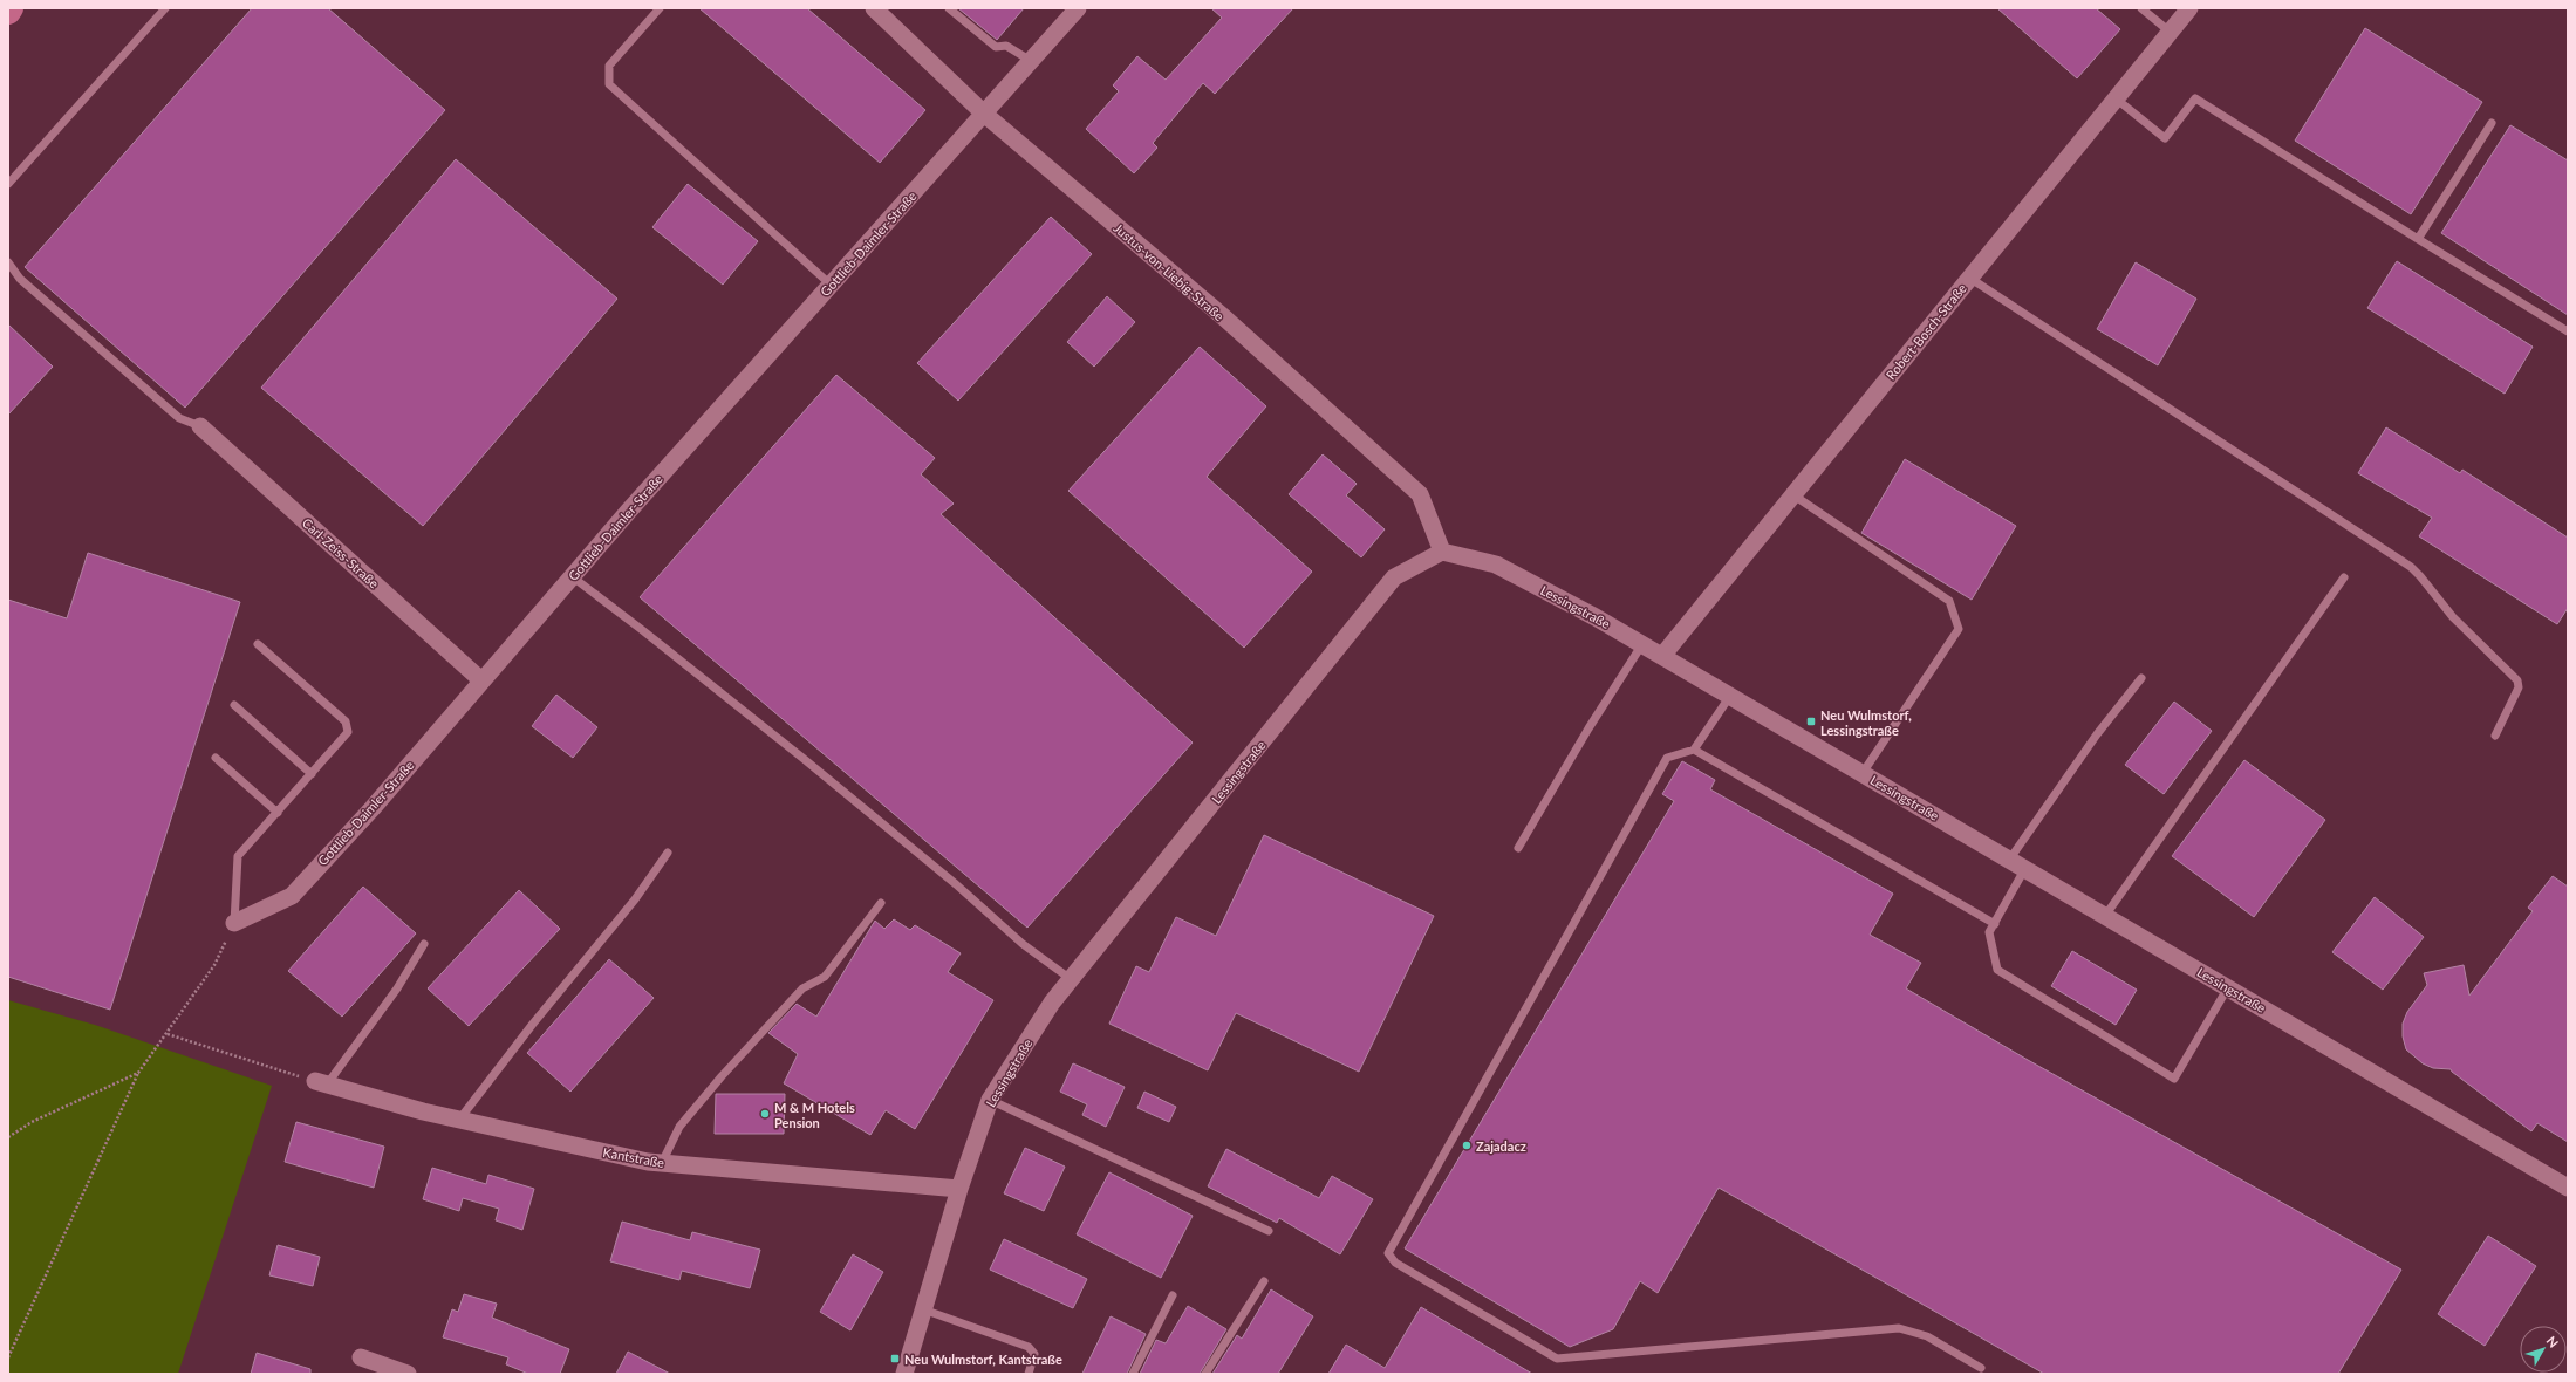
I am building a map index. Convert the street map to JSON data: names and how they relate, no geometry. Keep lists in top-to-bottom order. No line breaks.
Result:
{"streets":{"street":["Gottlieb-Daimler-Straße","Justus-von-Liebig-Straße","Robert-Bosch-Straße","Carl-Zeiss-Straße","Lessingstraße","Kantstraße"]},"crossings":[["Gottlieb-Daimler-Straße","Justus-von-Liebig-Straße"],["Gottlieb-Daimler-Straße","Carl-Zeiss-Straße"],["Justus-von-Liebig-Straße","Lessingstraße"],["Robert-Bosch-Straße","Lessingstraße"],["Lessingstraße","Kantstraße"]],"places":{"transit":["Neu Wulmstorf, Lessingstraße","Neu Wulmstorf, Kantstraße"],"other":["M & M Hotels Pension","Zajadacz"]},"north":"top right"}
